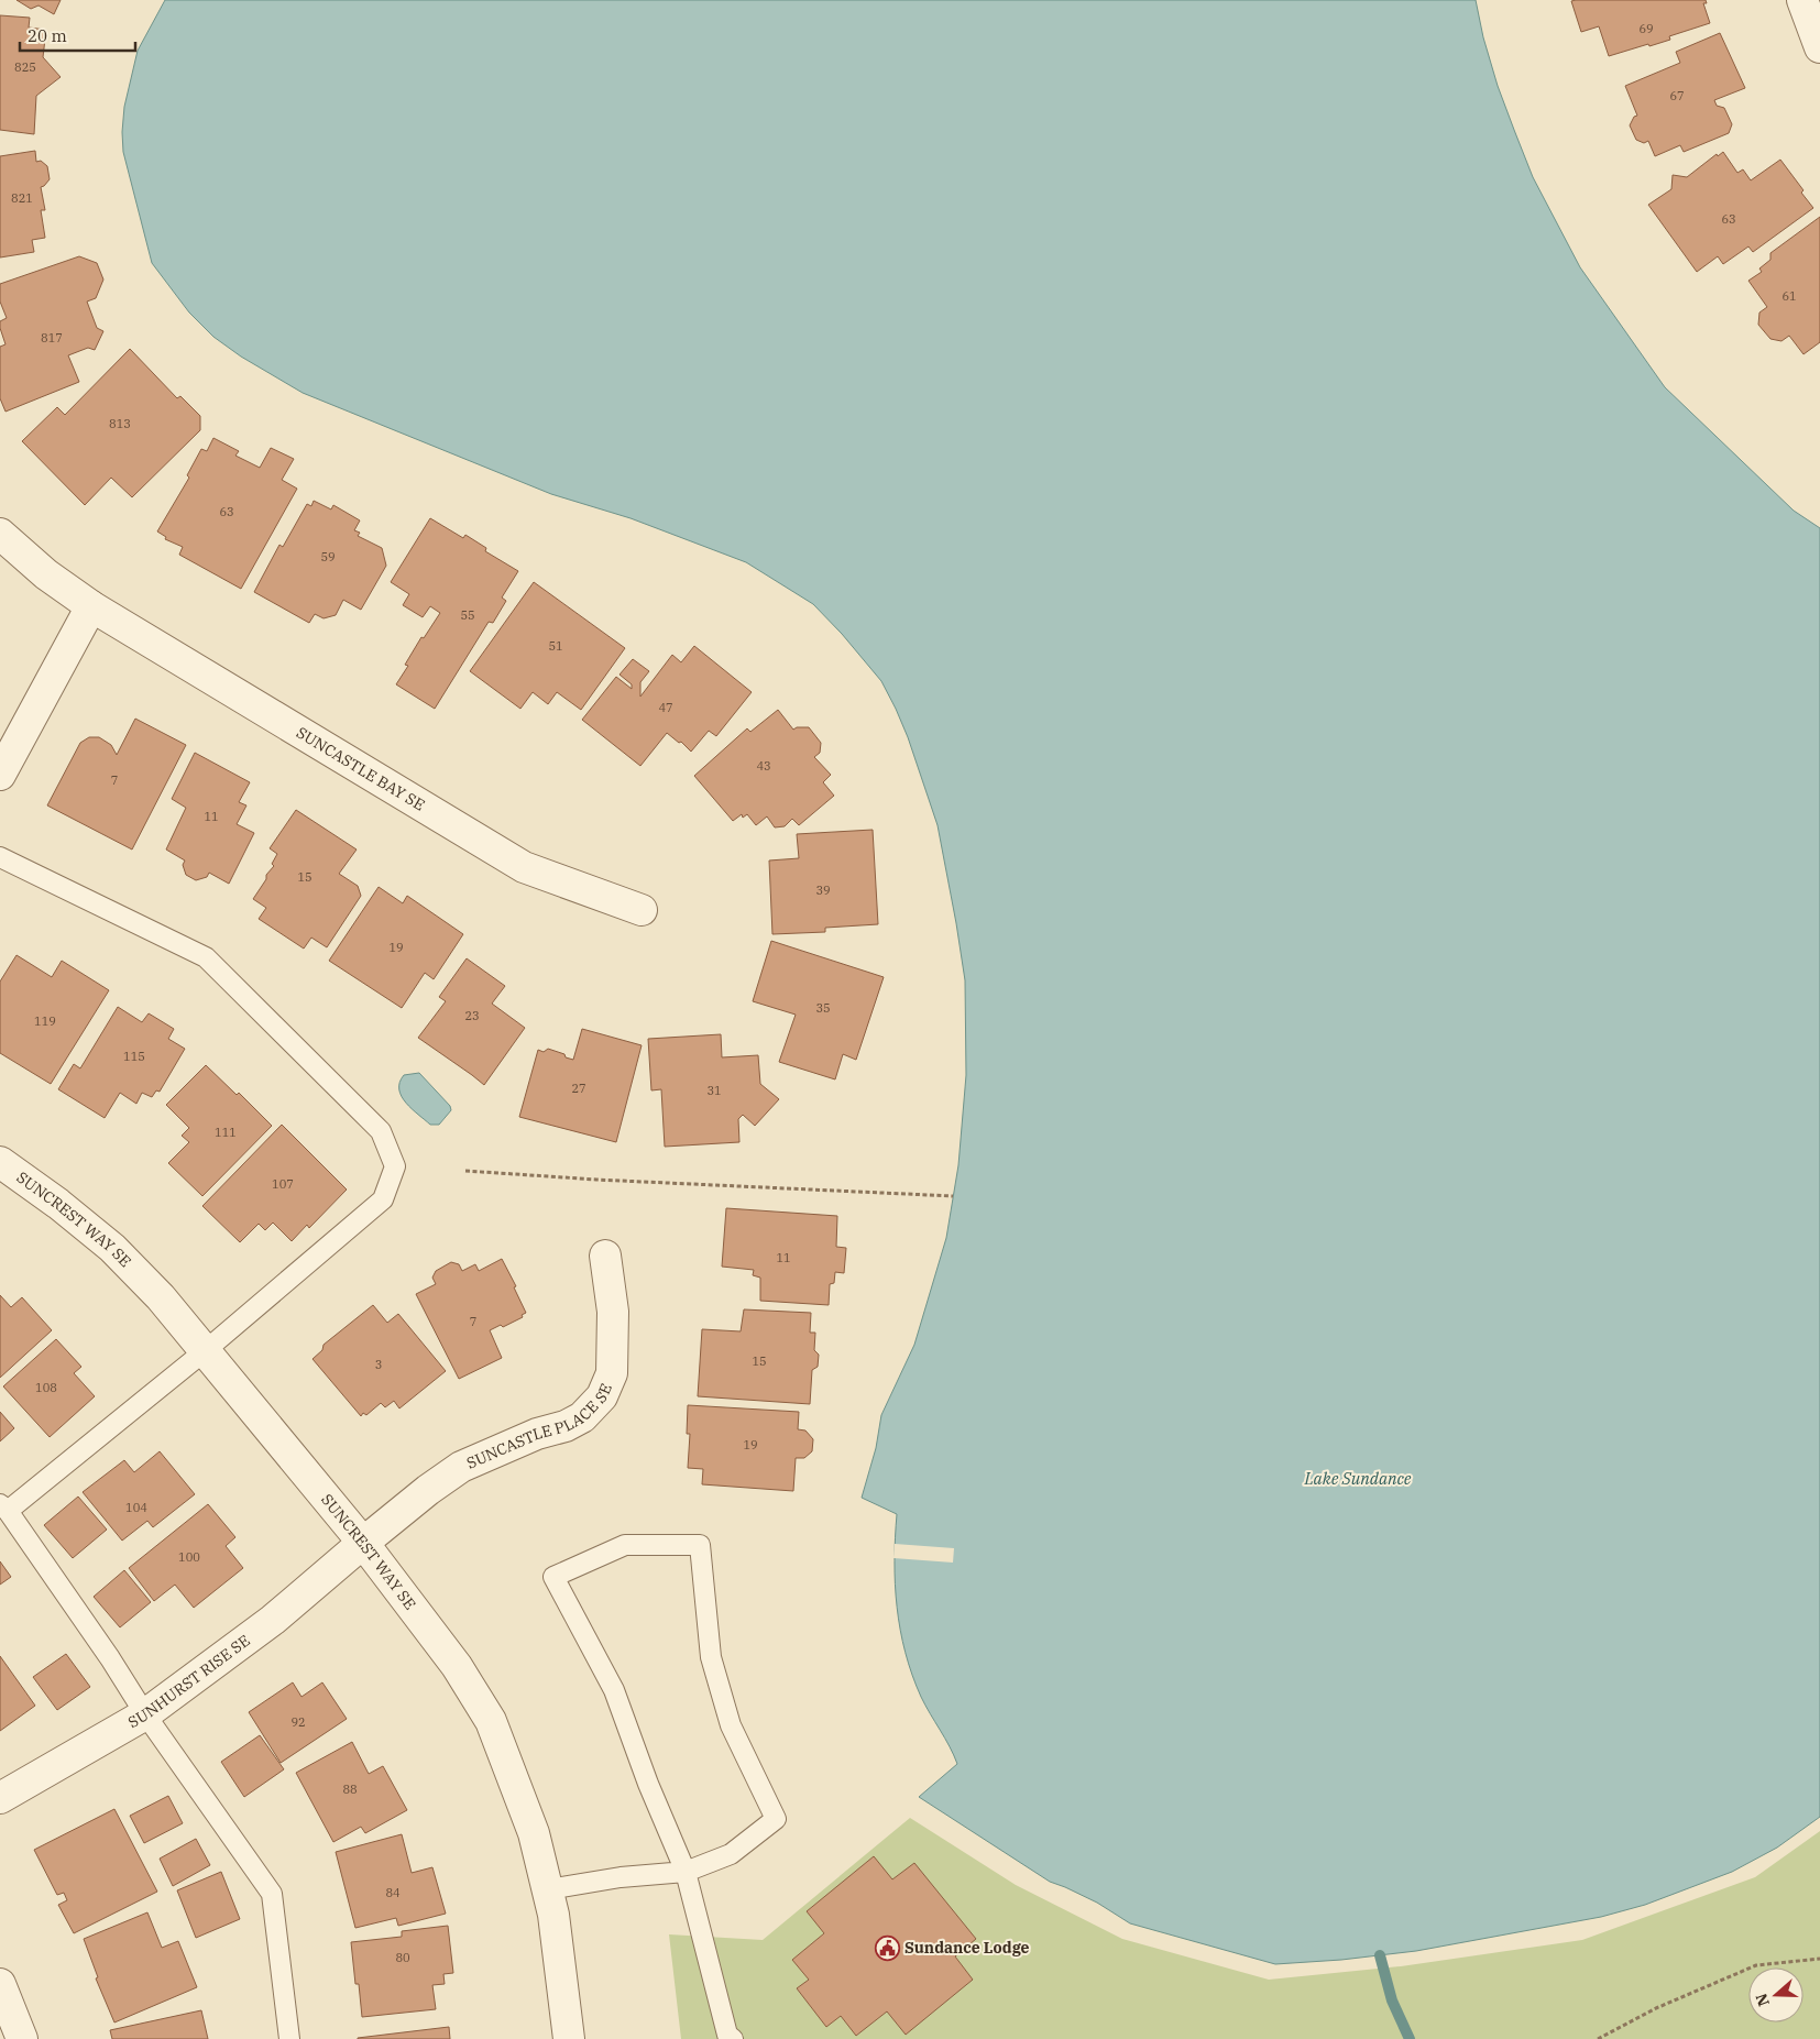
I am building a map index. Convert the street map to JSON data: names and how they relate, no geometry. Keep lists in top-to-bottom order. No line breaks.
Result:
{"streets":{"street":["SUNCASTLE BAY SE","SUNCREST WAY SE","SUNCASTLE PLACE SE","SUNHURST RISE SE"]},"crossings":[["SUNCREST WAY SE","SUNCASTLE PLACE SE"],["SUNCREST WAY SE","SUNHURST RISE SE"],["SUNCASTLE PLACE SE","SUNHURST RISE SE"]],"water":["Lake Sundance"],"places":{"public building":["Sundance Lodge"]},"house_numbers":["69","825","67","821","63","61","817","813","63","59","55","51","47","43","7","11","15","39","19","35","23","119","115","27","31","111","107","11","7","15","3","108","19","104","100","92","88","84","80"],"scale_bar":"20 m","north":"left"}
